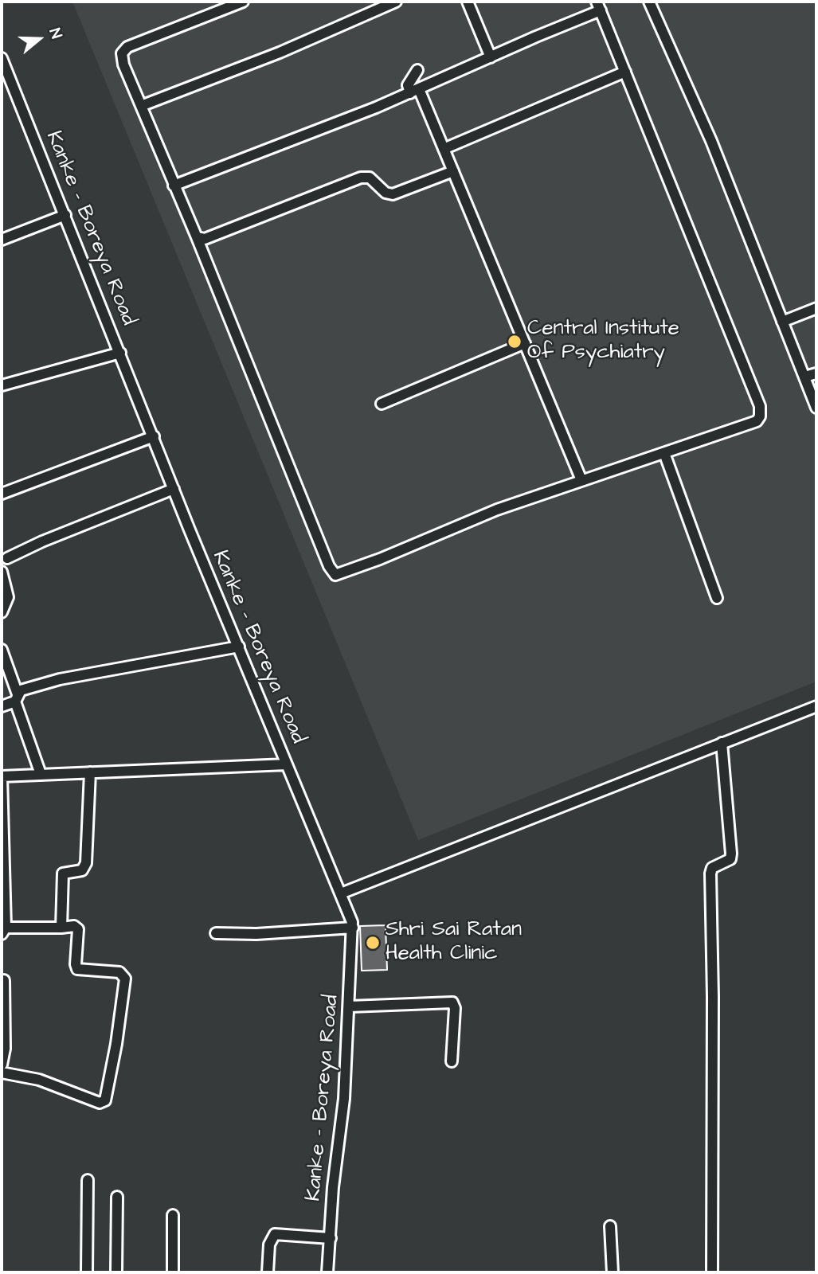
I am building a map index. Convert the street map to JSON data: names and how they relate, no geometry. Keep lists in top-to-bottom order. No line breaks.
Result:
{"streets":{"street":["Kanke - Boreya Road"]},"places":["Central Institute Of Psychiatry","Shri Sai Ratan Health Clinic"],"north":"right"}
